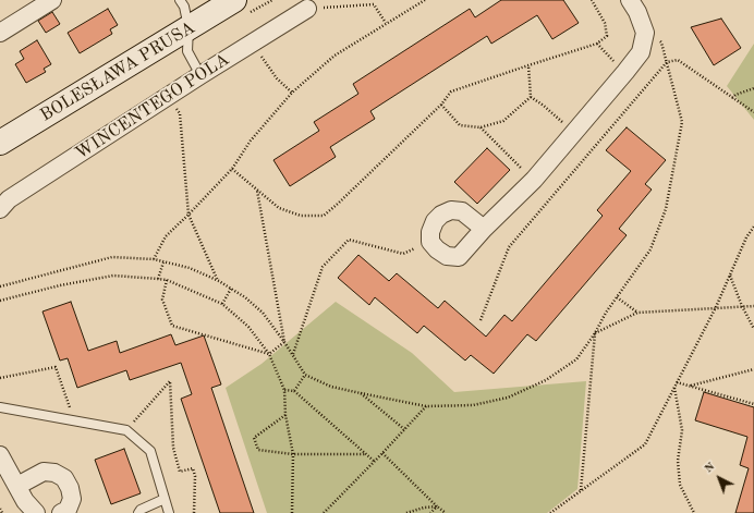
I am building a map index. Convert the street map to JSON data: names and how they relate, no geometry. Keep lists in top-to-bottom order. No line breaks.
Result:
{"streets":{"street":["BOLESŁAWA PRUSA","WINCENTEGO POLA"]},"north":"top left"}
